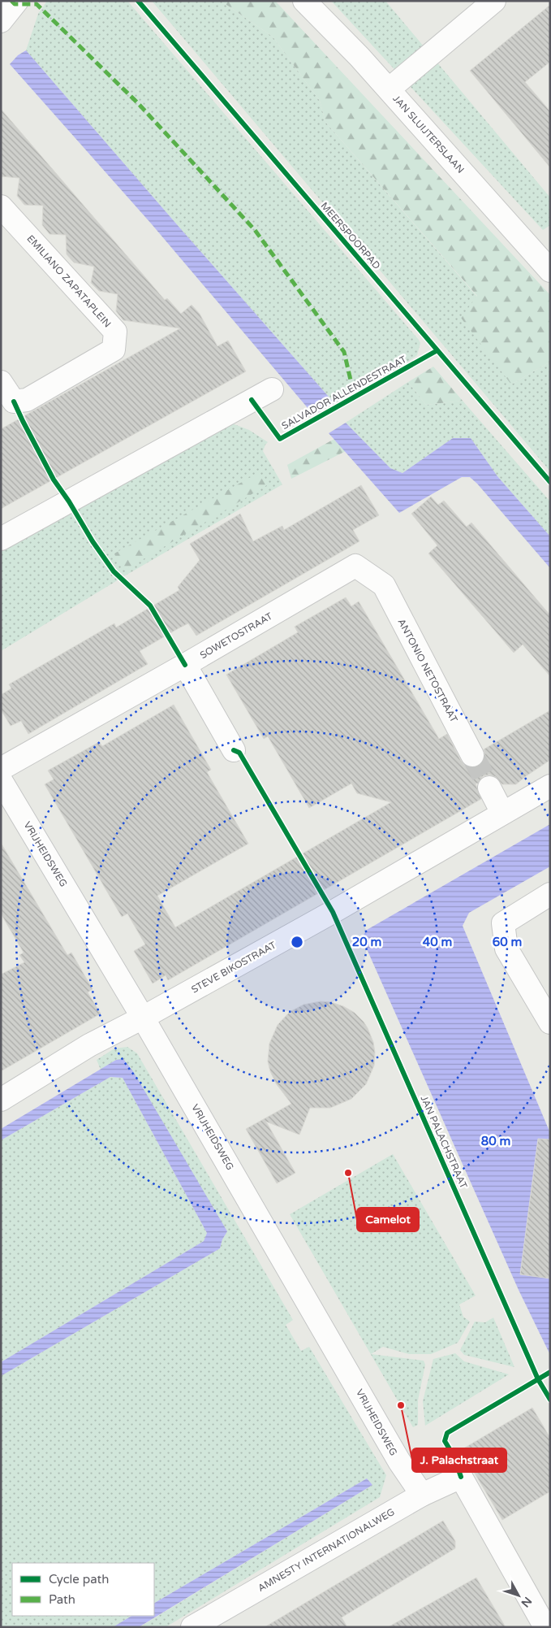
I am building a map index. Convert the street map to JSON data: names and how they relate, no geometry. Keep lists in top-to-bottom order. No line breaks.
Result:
{"streets":{"street":["JAN SLUIJTERSLAAN","EMILIANO ZAPATAPLEIN","SOWETOSTRAAT","ANTONIO NETOSTRAAT","VRIJHEIDSWEG","STEVE BIKOSTRAAT","AMNESTY INTERNATIONALWEG"],"cycle path":["MEERSPOORPAD","SALVADOR ALLENDESTRAAT","JAN PALACHSTRAAT"]},"crossings":[["SOWETOSTRAAT","ANTONIO NETOSTRAAT"],["VRIJHEIDSWEG","STEVE BIKOSTRAAT"],["VRIJHEIDSWEG","AMNESTY INTERNATIONALWEG"]],"places":["Camelot","J. Palachstraat"],"legend":["Cycle path","Path"],"north":"bottom right","rings":["20 m","40 m","60 m","80 m"]}
